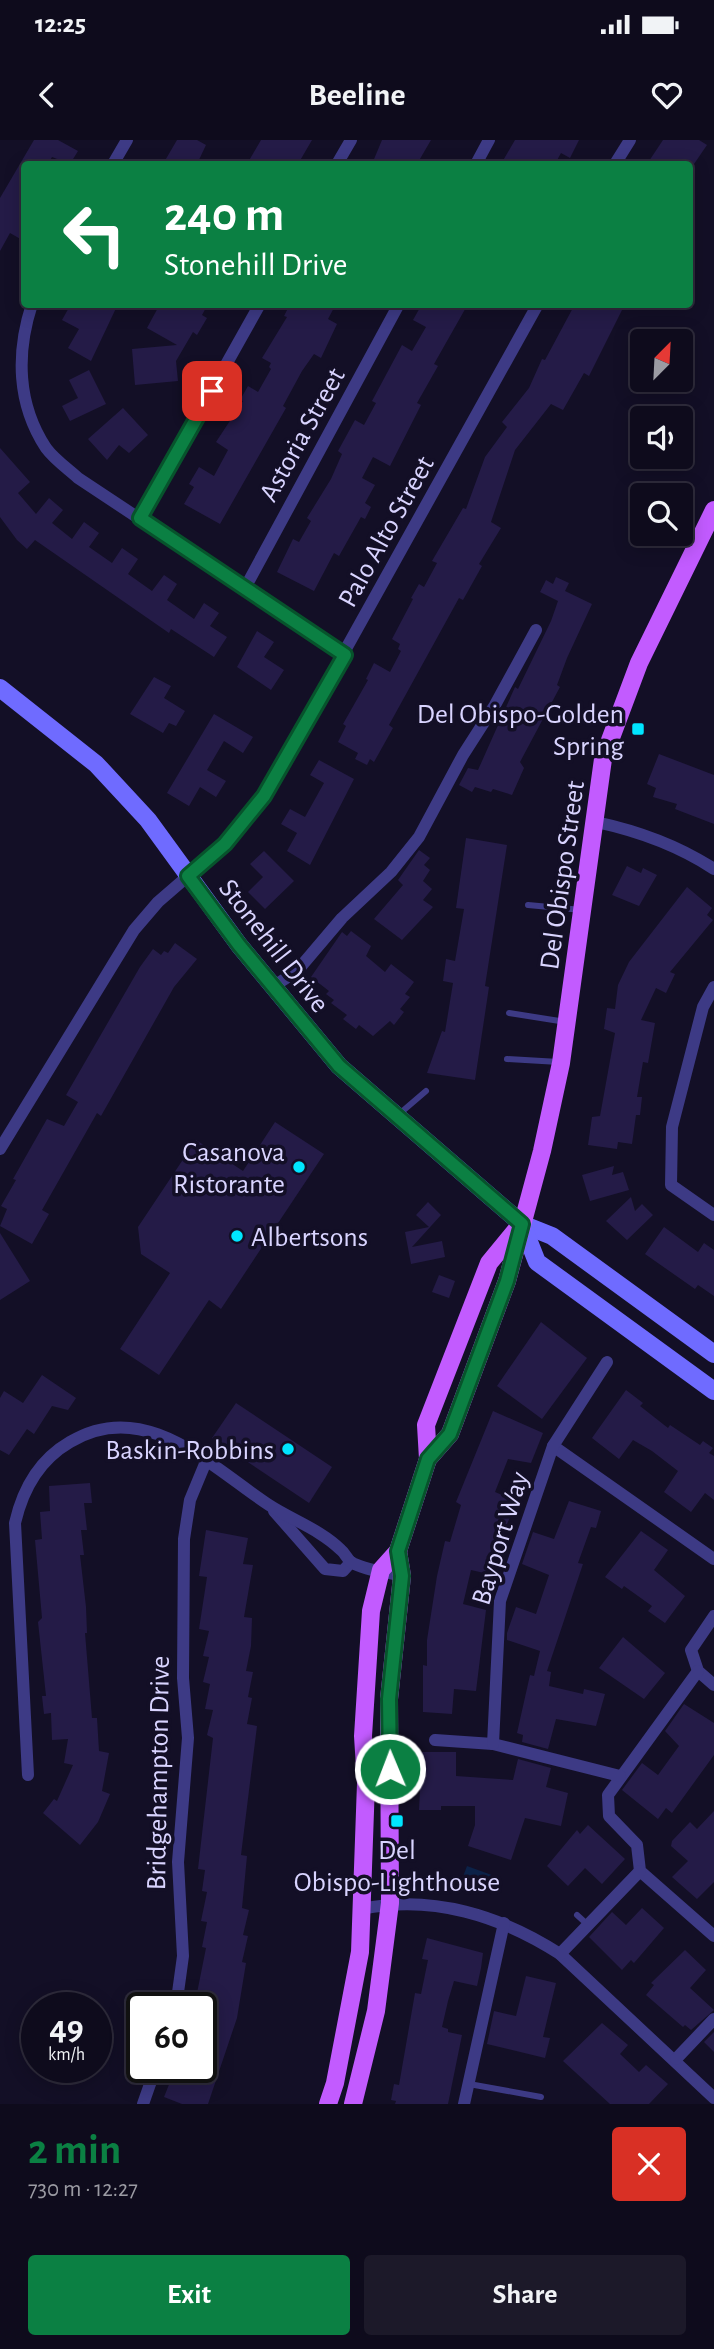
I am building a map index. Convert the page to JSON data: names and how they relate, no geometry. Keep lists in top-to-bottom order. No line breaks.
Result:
{"streets":{"main road":["Del Obispo Street","Stonehill Drive"],"street":["Astoria Street","Palo Alto Street","Bayport Way","Bridgehampton Drive"]},"crossings":[["Palo Alto Street","Stonehill Drive"],["Del Obispo Street","Stonehill Drive"]],"places":{"transit":["Del Obispo-Golden Spring","Del Obispo-Lighthouse"],"other":["Casanova Ristorante","Albertsons","Baskin-Robbins"]},"north":"top right","page":{"status":"12:25","header":"Beeline","turn":["240 m","Stonehill Drive"],"speed":"49 km/h","limit":"60","heading":["2 min","730 m · 12:27"],"buttons":["Exit","Share"]}}
